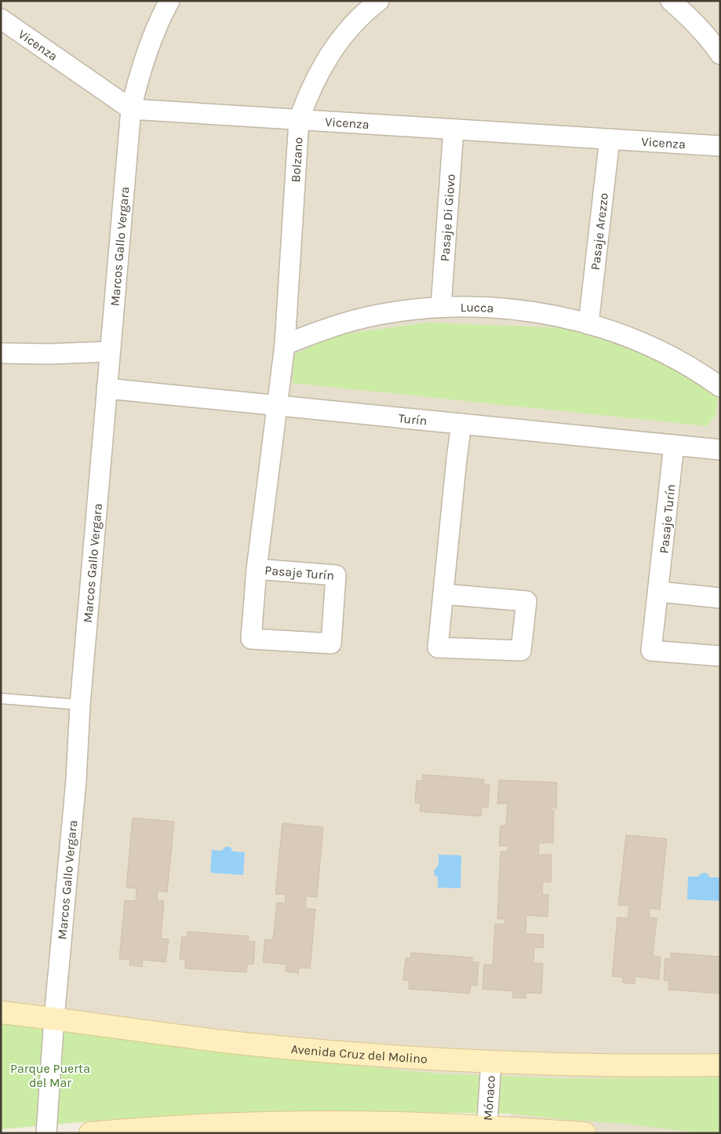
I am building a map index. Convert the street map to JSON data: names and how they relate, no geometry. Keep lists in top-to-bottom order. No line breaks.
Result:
{"streets":{"street":["Vicenza","Bolzano","Pasaje Di Giovo","Pasaje Arezzo","Marcos Gallo Vergara","Lucca","Turín","Pasaje Turín","Avenida Cruz del Molino","Mónaco"]},"crossings":[["Vicenza","Bolzano"],["Vicenza","Pasaje Di Giovo"],["Vicenza","Pasaje Arezzo"],["Vicenza","Marcos Gallo Vergara"],["Bolzano","Lucca"],["Pasaje Di Giovo","Lucca"],["Pasaje Arezzo","Lucca"],["Marcos Gallo Vergara","Turín"],["Marcos Gallo Vergara","Avenida Cruz del Molino"],["Turín","Pasaje Turín"],["Avenida Cruz del Molino","Mónaco"]],"parks":["Parque Puerta del Mar"]}
